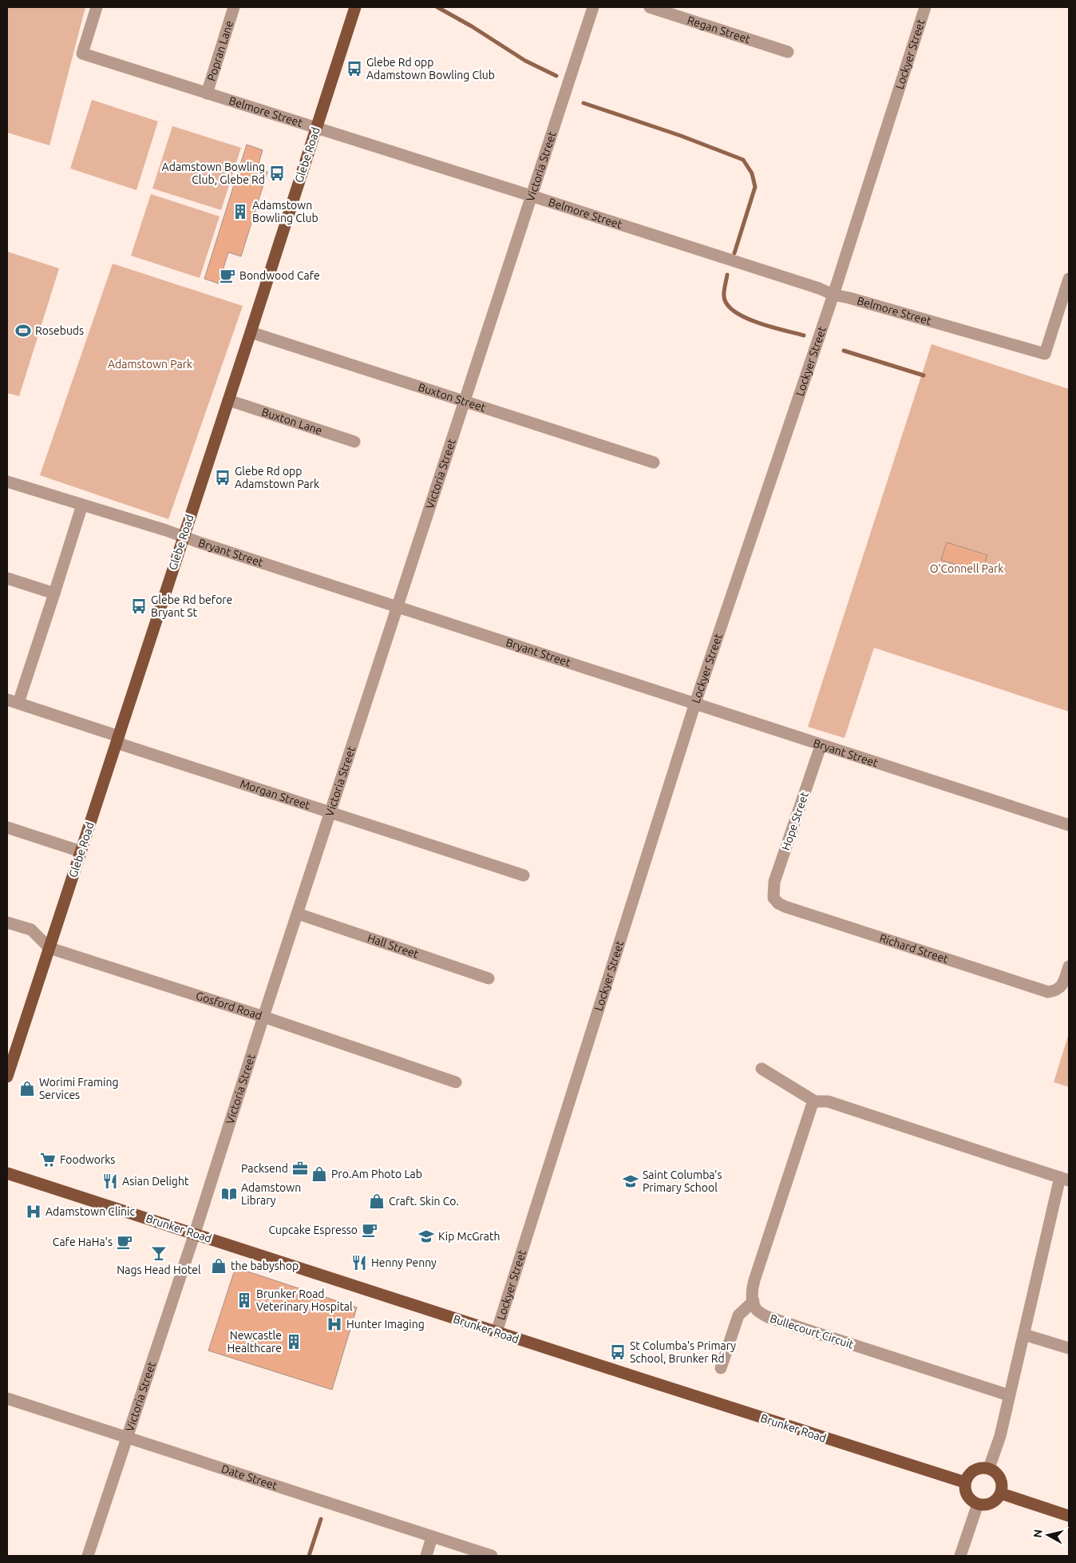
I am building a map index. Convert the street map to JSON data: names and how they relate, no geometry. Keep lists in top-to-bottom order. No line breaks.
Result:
{"streets":{"main road":["Glebe Road","Brunker Road"],"street":["Regan Street","Popran Lane","Lockyer Street","Belmore Street","Victoria Street","Buxton Street","Buxton Lane","Bryant Street","Morgan Street","Hope Street","Hall Street","Richard Street","Gosford Road","Bullecourt Circuit","Date Street"]},"crossings":[["Popran Lane","Belmore Street"],["Lockyer Street","Belmore Street"],["Lockyer Street","Bryant Street"],["Lockyer Street","Brunker Road"],["Belmore Street","Glebe Road"],["Belmore Street","Victoria Street"],["Glebe Road","Buxton Street"],["Glebe Road","Buxton Lane"],["Glebe Road","Bryant Street"],["Glebe Road","Morgan Street"],["Glebe Road","Gosford Road"],["Victoria Street","Buxton Street"],["Victoria Street","Bryant Street"],["Victoria Street","Morgan Street"],["Victoria Street","Hall Street"],["Victoria Street","Gosford Road"],["Victoria Street","Brunker Road"],["Victoria Street","Date Street"],["Bryant Street","Hope Street"],["Hope Street","Richard Street"]],"parks":["Adamstown Park","O'Connell Park"],"places":{"bus stop":["Glebe Rd opp Adamstown Bowling Club","Adamstown Bowling Club, Glebe Rd","Glebe Rd opp Adamstown Park","Glebe Rd before Bryant St","St Columba's Primary School, Brunker Rd"],"building":["Adamstown Bowling Club","Brunker Road Veterinary Hospital","Newcastle Healthcare"],"cafe":["Bondwood Cafe","Cupcake Espresso","Cafe HaHa's"],"sports":["Rosebuds"],"shop":["Worimi Framing Services","Pro.Am Photo Lab","Craft. Skin Co.","the babyshop"],"supermarket":["Foodworks"],"office":["Packsend"],"restaurant":["Asian Delight","Henny Penny"],"school or university":["Saint Columba’s Primary School","Kip McGrath"],"library":["Adamstown Library"],"hospital":["Adamstown Clinic","Hunter Imaging"],"bar":["Nags Head Hotel"]},"north":"left"}
